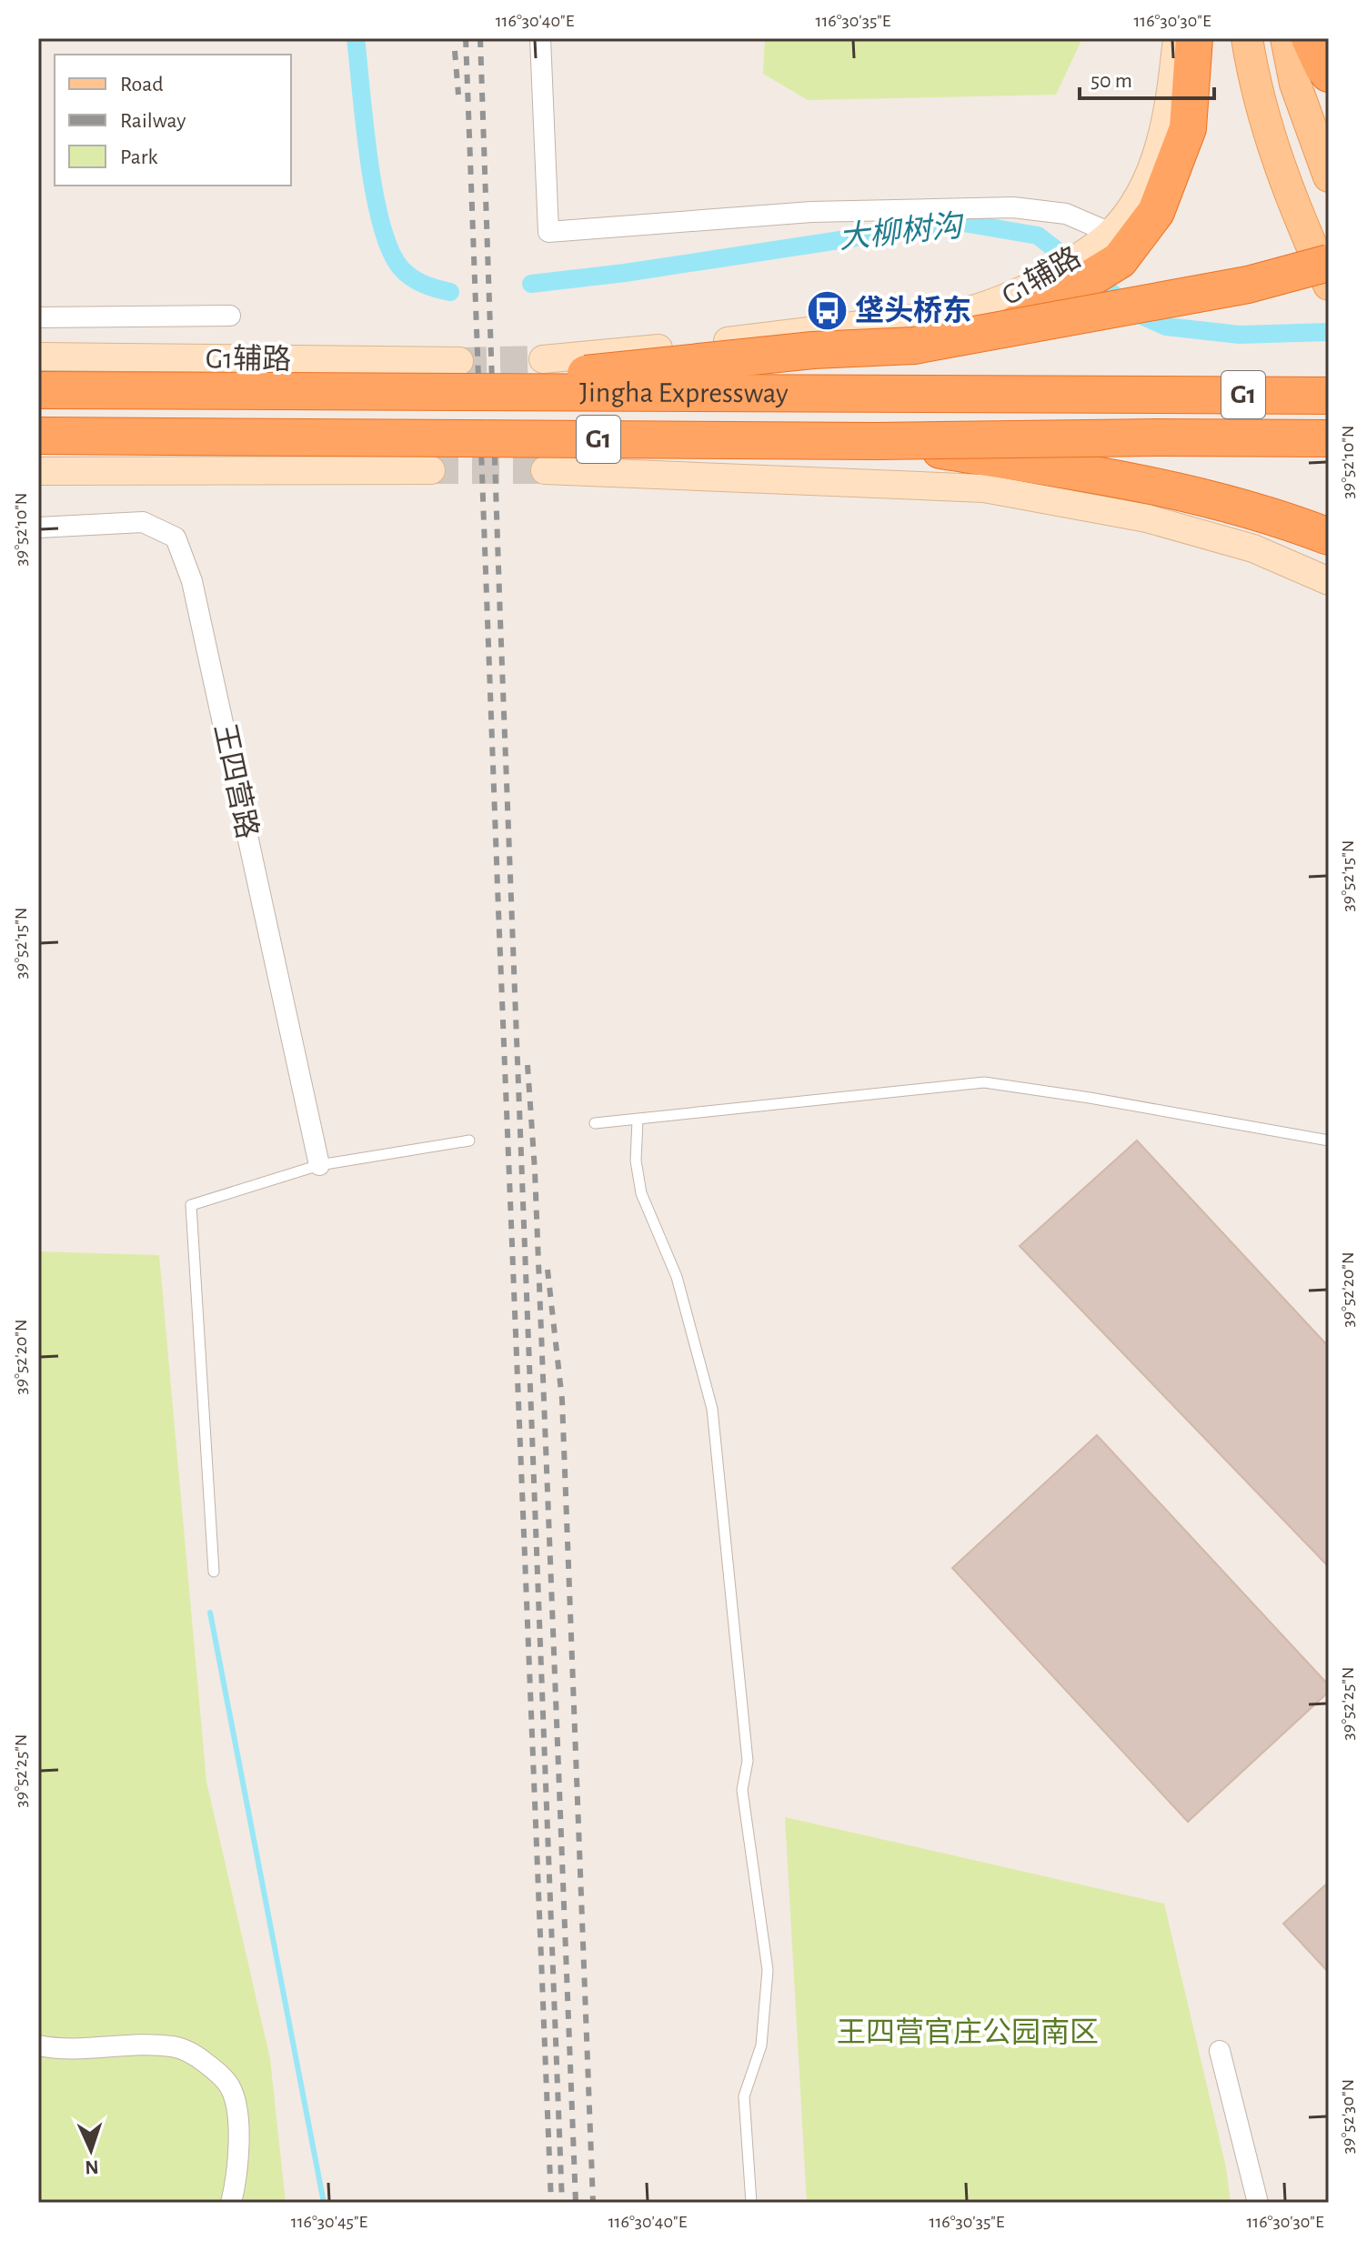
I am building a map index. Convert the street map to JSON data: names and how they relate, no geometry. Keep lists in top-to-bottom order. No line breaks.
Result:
{"streets":{"highway":["Jingha Expressway","G1"],"main road":["G1辅路"],"street":["王四营路"]},"water":["大柳树沟"],"parks":["王四营官庄公园南区"],"places":{"bus stop":["垡头桥东"]},"legend":["Road","Railway","Park"],"scale_bar":"50 m","north":"bottom","coordinates":["116°30'40\"E","116°30'35\"E","116°30'30\"E","39°52'10\"N","39°52'15\"N","39°52'20\"N","39°52'25\"N","39°52'30\"N","116°30'45\"E"]}
